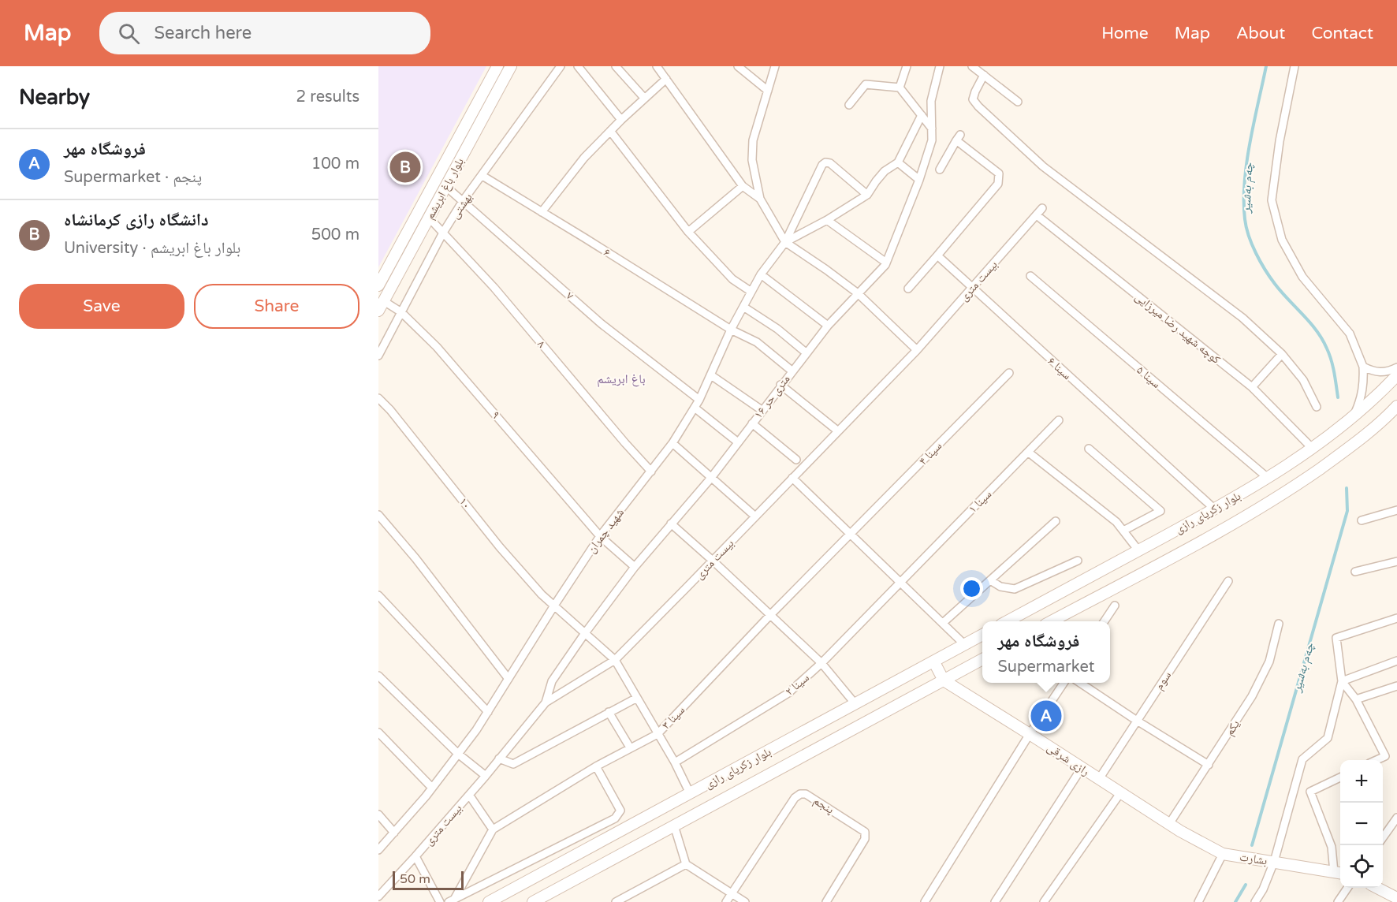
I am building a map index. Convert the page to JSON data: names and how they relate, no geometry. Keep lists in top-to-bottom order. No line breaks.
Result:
{"streets":{"main road":["بلوار باغ ابریشم","بلوار زکریای رازی","رازی شرقی","بشارت"],"street":["بهشتی","۶","بیست متری","۷","کوچه شهید رضا میرزایی","۸","سینا ۶","سینا ۵","۱۶ متری حر","۹","سینا ۴","۱ سینا","۱۰","شهید چمران","سوم","سینا ۲","سینا ۳","یکم","پنجم"]},"crossings":[["بلوار باغ ابریشم","۷"],["بلوار باغ ابریشم","۸"],["بلوار باغ ابریشم","۹"],["بهشتی","۶"],["بهشتی","۷"],["بهشتی","۸"],["بهشتی","۹"],["۶","۱۶ متری حر"],["۶","شهید چمران"],["بیست متری","کوچه شهید رضا میرزایی"],["بیست متری","سینا ۶"],["بیست متری","۱۶ متری حر"],["بیست متری","۱۰"],["۷","شهید چمران"],["کوچه شهید رضا میرزایی","بلوار زکریای رازی"],["۸","شهید چمران"],["سینا ۶","بلوار زکریای رازی"],["سینا ۵","بلوار زکریای رازی"],["۱۶ متری حر","۹"],["۱۶ متری حر","۱۰"],["۹","شهید چمران"],["سینا ۴","سینا ۳"],["۱ سینا","سینا ۲"],["۱۰","بلوار زکریای رازی"],["۱۰","شهید چمران"],["۱۰","سینا ۲"],["۱۰","سینا ۳"],["بلوار زکریای رازی","رازی شرقی"],["سوم","رازی شرقی"],["یکم","رازی شرقی"],["یکم","بشارت"],["رازی شرقی","بشارت"]],"districts":["باغ ابریشم"],"water":["چەم بەشیر"],"scale_bar":"50 m","page":{"header":"Map","search":"Search here","nav":["Home","Map","About","Contact"],"heading":["Nearby","2 results"],"list":[{"mark":"A","name":"فروشگاه مهر","note":"Supermarket · پنجم","value":"100 m"},{"mark":"B","name":"دانشگاه رازی کرمانشاه","note":"University · بلوار باغ ابریشم","value":"500 m"}],"pins":["B","A"],"buttons":["Save","Share"],"popup":["فروشگاه مهر","Supermarket"],"map_buttons":["+","−"],"scale":"50 m"}}
